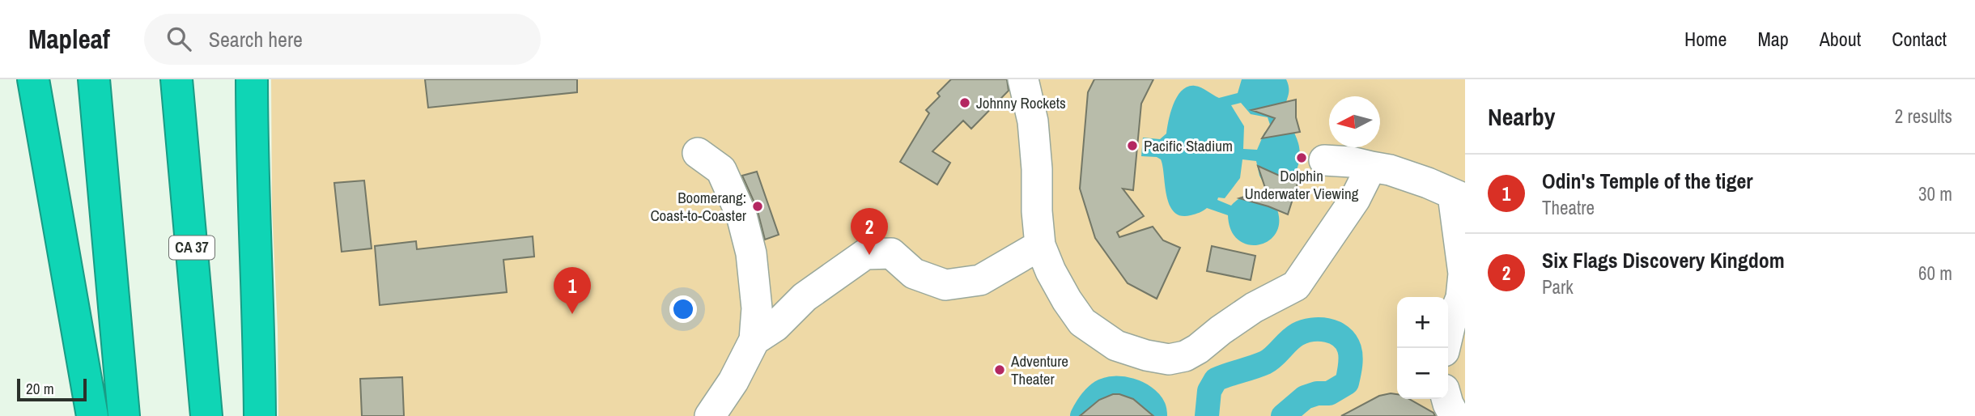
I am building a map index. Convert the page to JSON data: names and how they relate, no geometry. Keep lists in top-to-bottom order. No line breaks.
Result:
{"streets":{"highway":["CA 37"]},"places":["Johnny Rockets","Pacific Stadium","Dolphin Underwater Viewing","Boomerang: Coast-to-Coaster","Adventure Theater"],"scale_bar":"20 m","north":"left","page":{"header":"Mapleaf","search":"Search here","nav":["Home","Map","About","Contact"],"heading":["Nearby","2 results"],"list":[{"mark":"1","name":"Odin's Temple of the tiger","note":"Theatre","value":"30 m"},{"mark":"2","name":"Six Flags Discovery Kingdom","note":"Park","value":"60 m"}],"pins":["2","1"],"map_buttons":["+","−"],"scale":"20 m"}}
